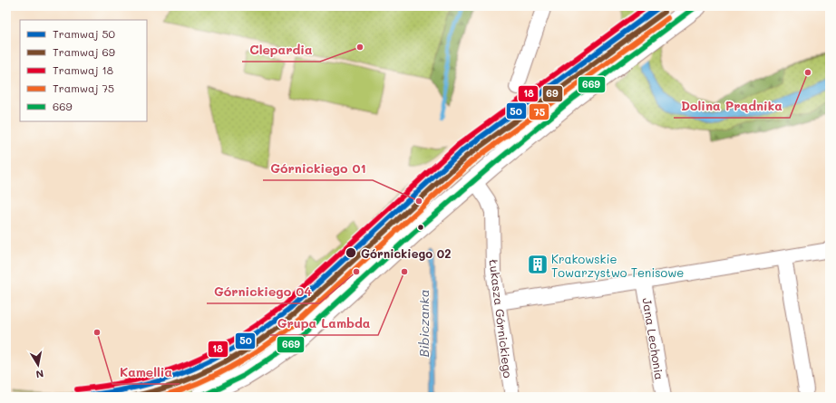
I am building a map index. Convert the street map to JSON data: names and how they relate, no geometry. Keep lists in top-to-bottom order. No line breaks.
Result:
{"streets":{"street":["Łukasza Górnickiego","Jana Lechonia"]},"water":["Bibiczanka"],"places":{"other":["Clepardia","Dolina Prądnika","Górnickiego 01","Górnickiego 02","Górnickiego 04","Grupa Lambda","Kamellia"],"building":["Krakowskie Towarzystwo Tenisowe"]},"lines":["tram line 50","tram line 18","transit line 669","tram line 69","tram line 75"],"legend":["Tramwaj 50","Tramwaj 69","Tramwaj 18","Tramwaj 75","669"],"north":"bottom"}
